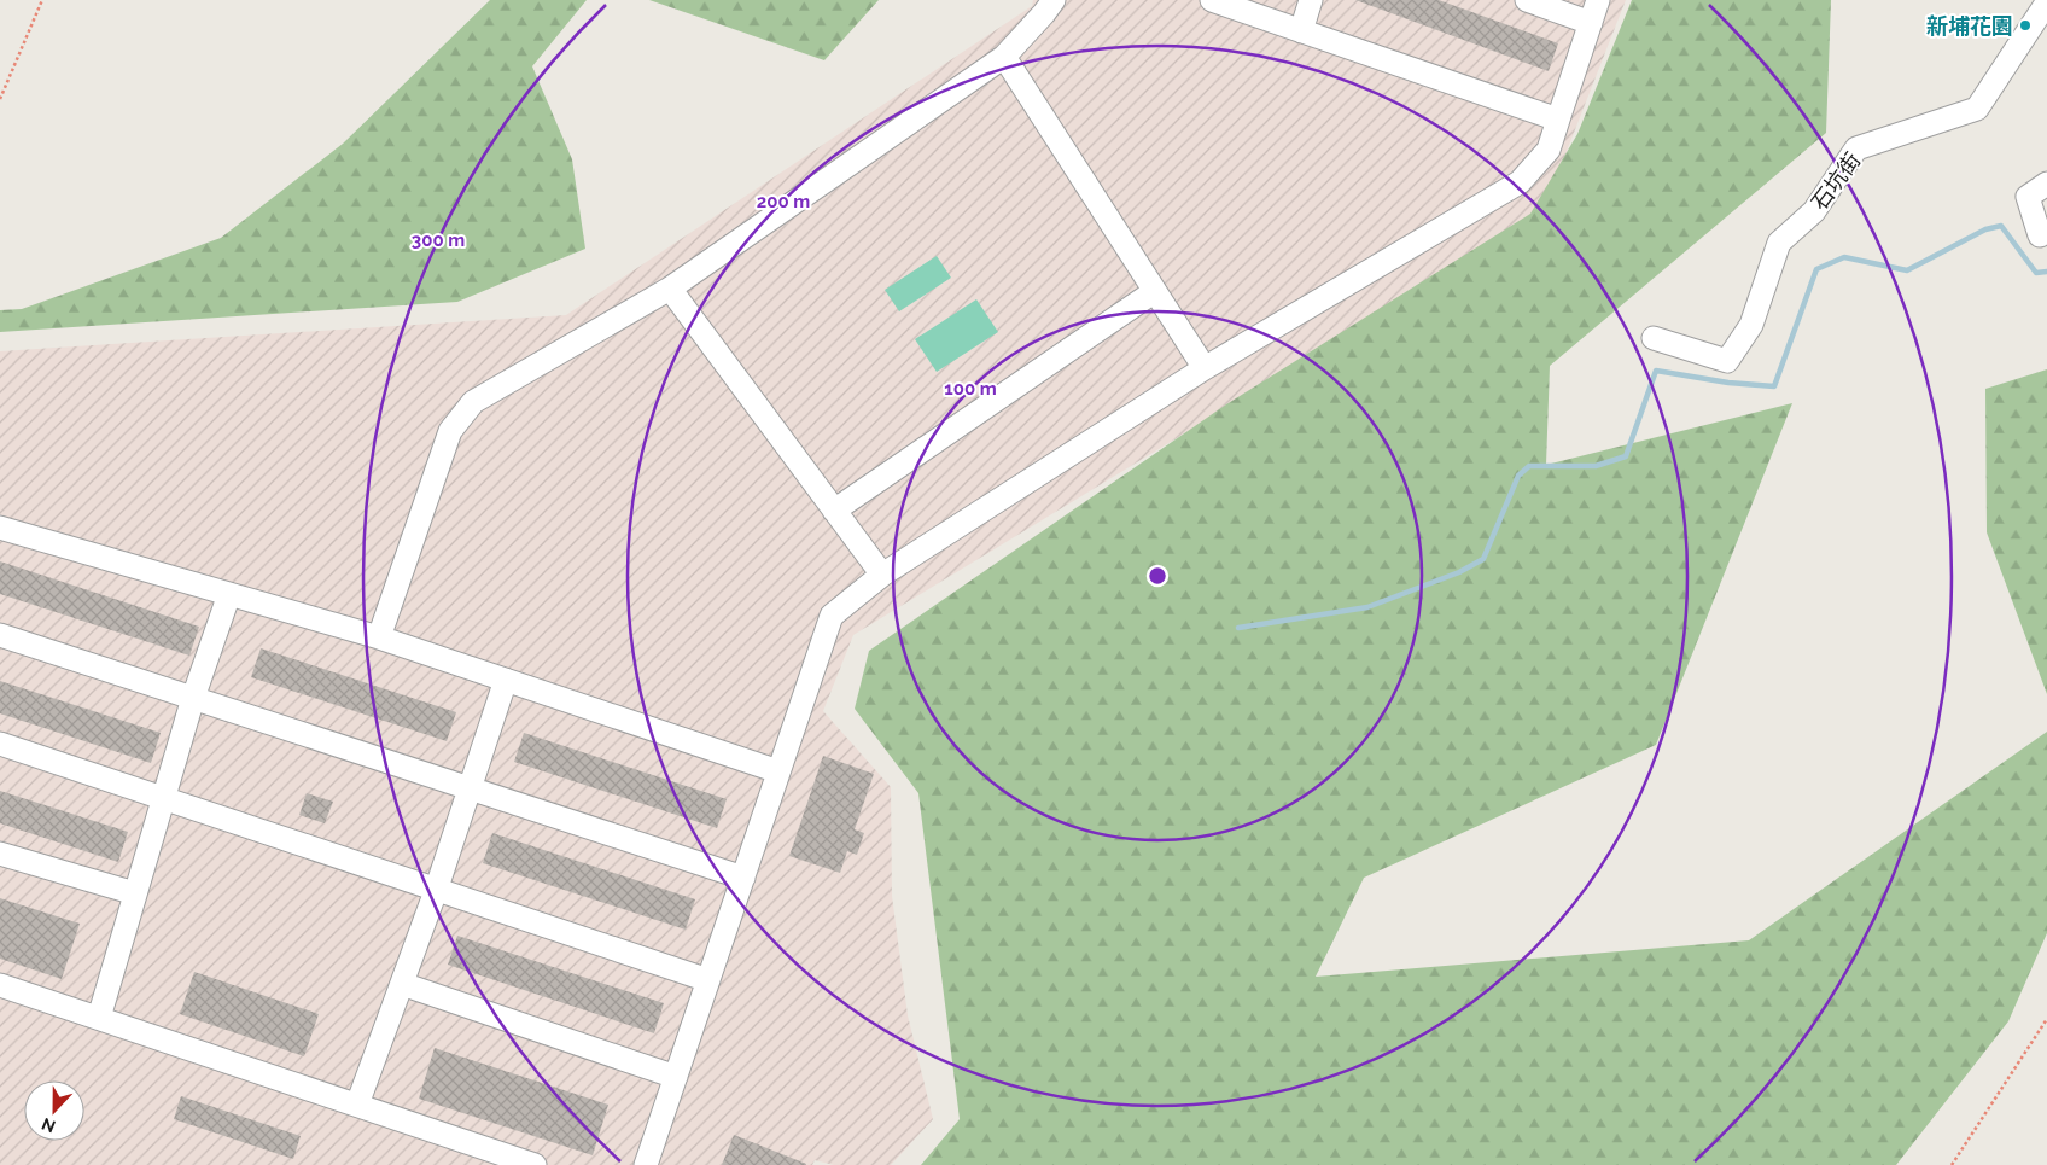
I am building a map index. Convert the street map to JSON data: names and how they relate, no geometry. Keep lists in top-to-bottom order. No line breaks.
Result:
{"streets":{"street":["石坑街"]},"places":["新埔花園"],"north":"bottom","rings":["200 m","300 m","100 m"]}
